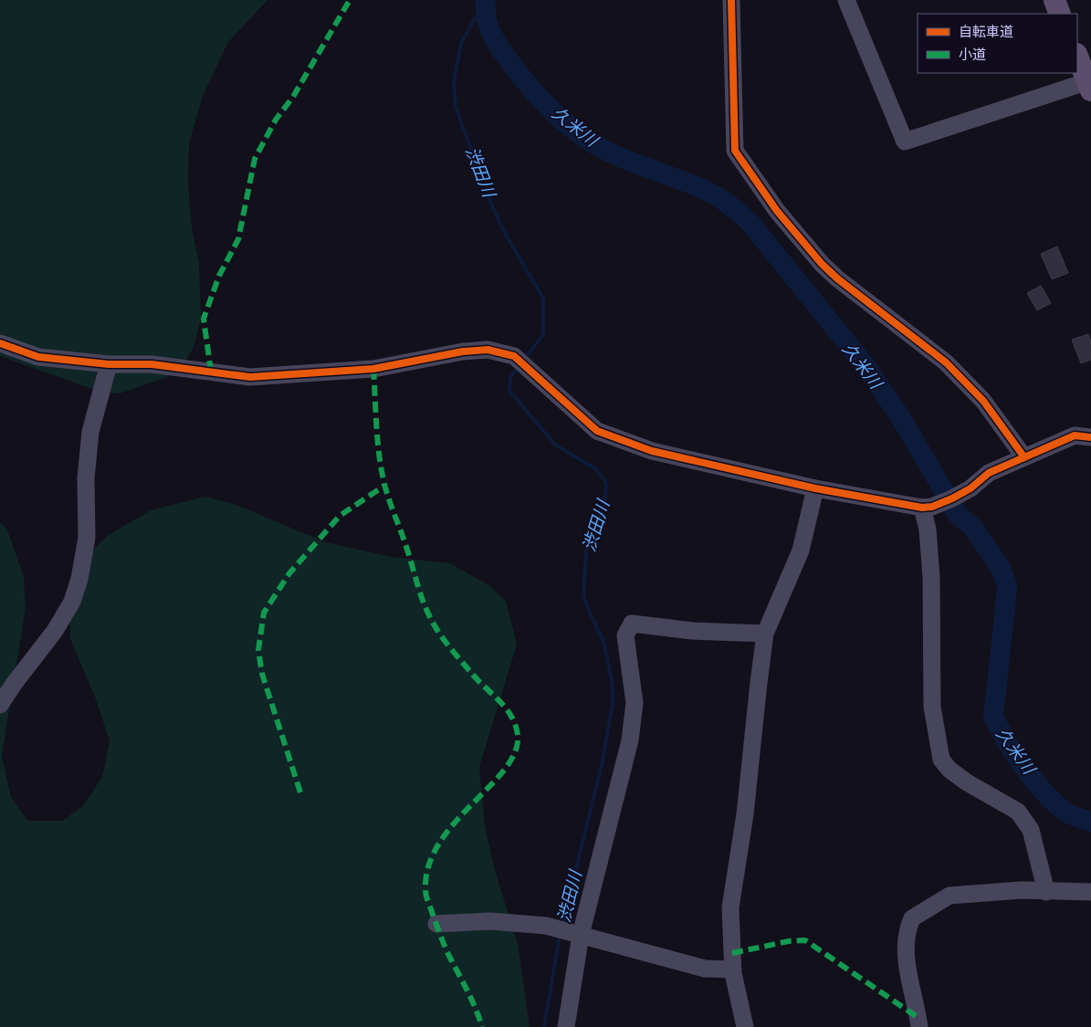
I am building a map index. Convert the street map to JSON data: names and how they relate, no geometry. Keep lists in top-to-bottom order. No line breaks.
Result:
{"water":["久米川","渋田川"],"legend":["自転車道","小道"]}
